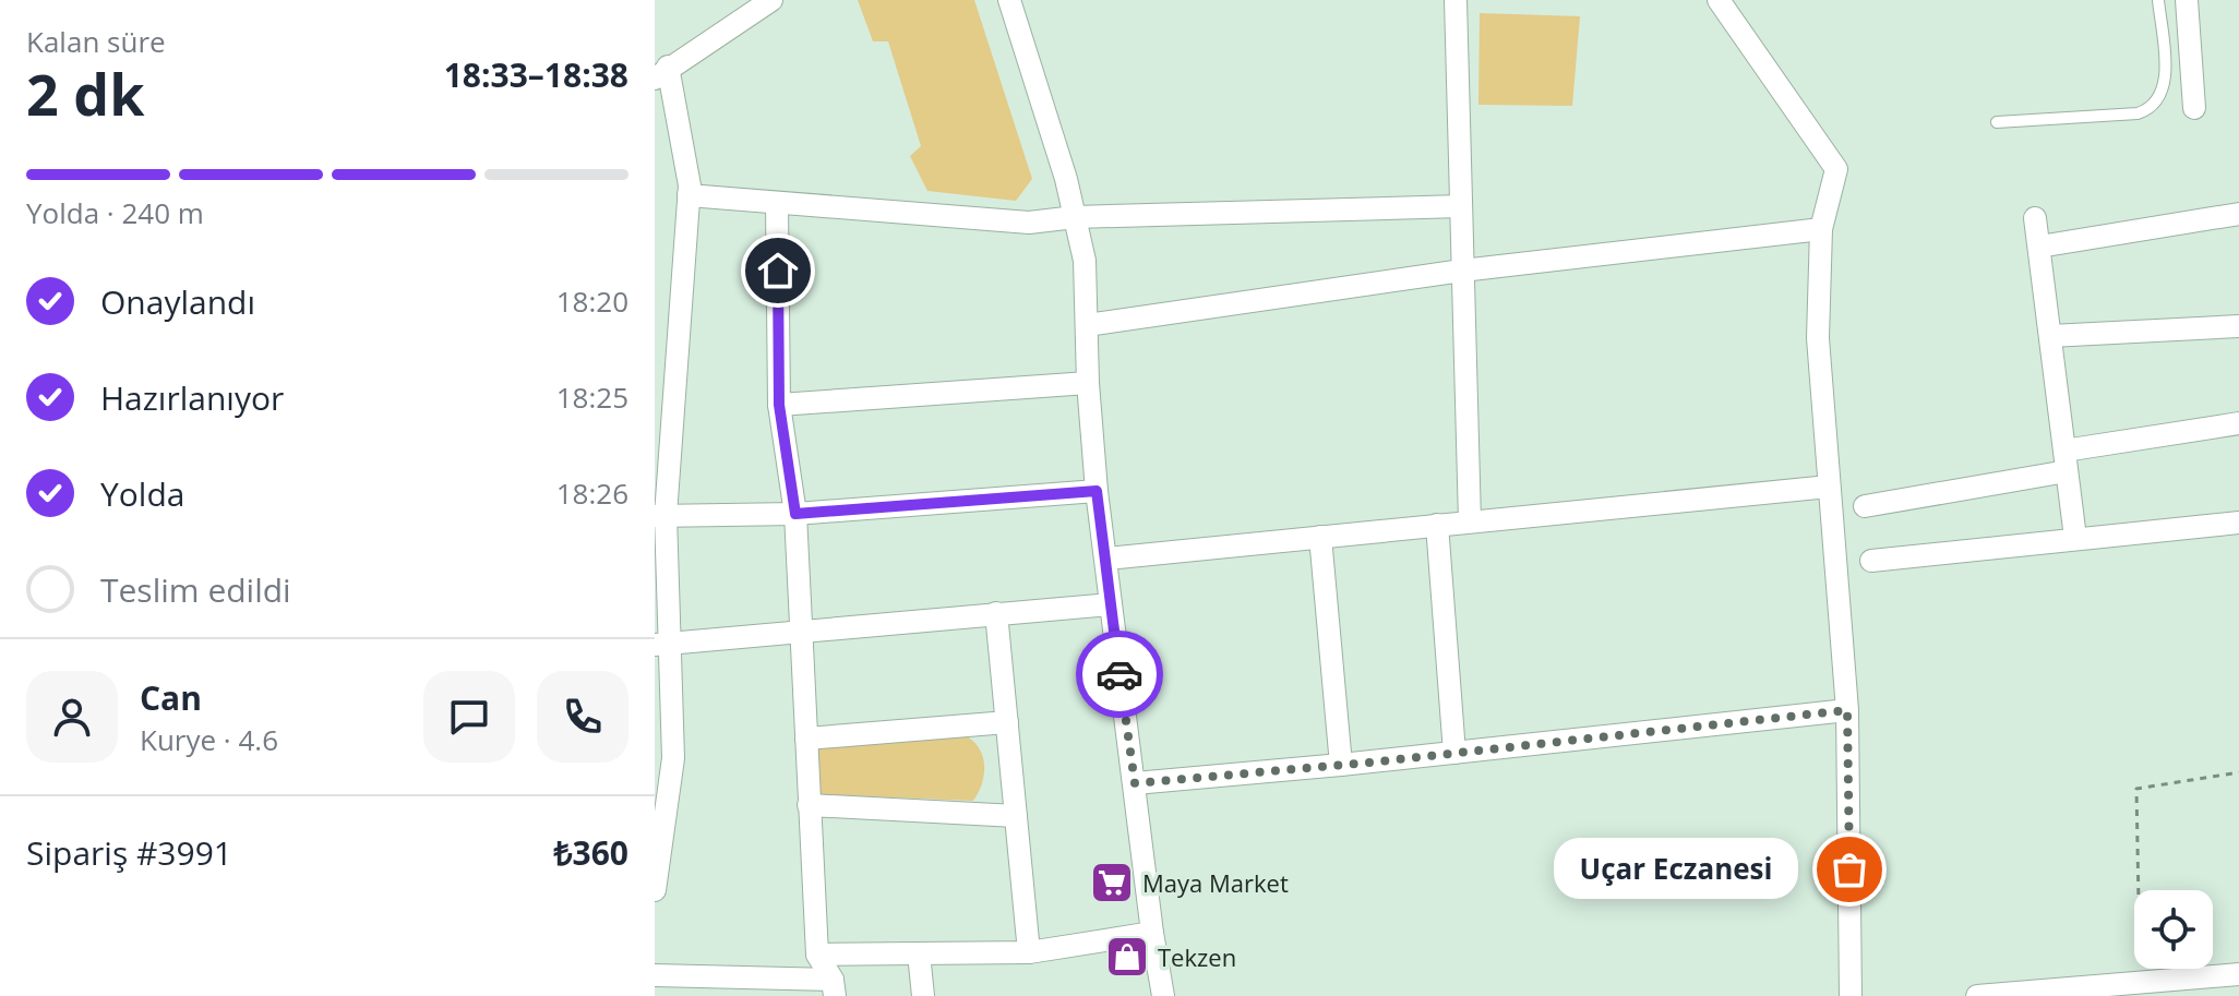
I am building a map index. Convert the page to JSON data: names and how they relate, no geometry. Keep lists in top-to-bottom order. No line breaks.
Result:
{"places":{"other":["Uçar Eczanesi"],"supermarket":["Maya Market"],"shop":["Tekzen"]},"page":{"heading":["2 dk","Kalan süre","18:33–18:38"],"panel":["Can","Kurye · 4.6","Sipariş #3991","₺360"],"bar":"Yolda · 240 m","list":[["Onaylandı","18:20"],["Hazırlanıyor","18:25"],["Yolda","18:26"],"Teslim edildi"],"bubble":"Uçar Eczanesi"}}
